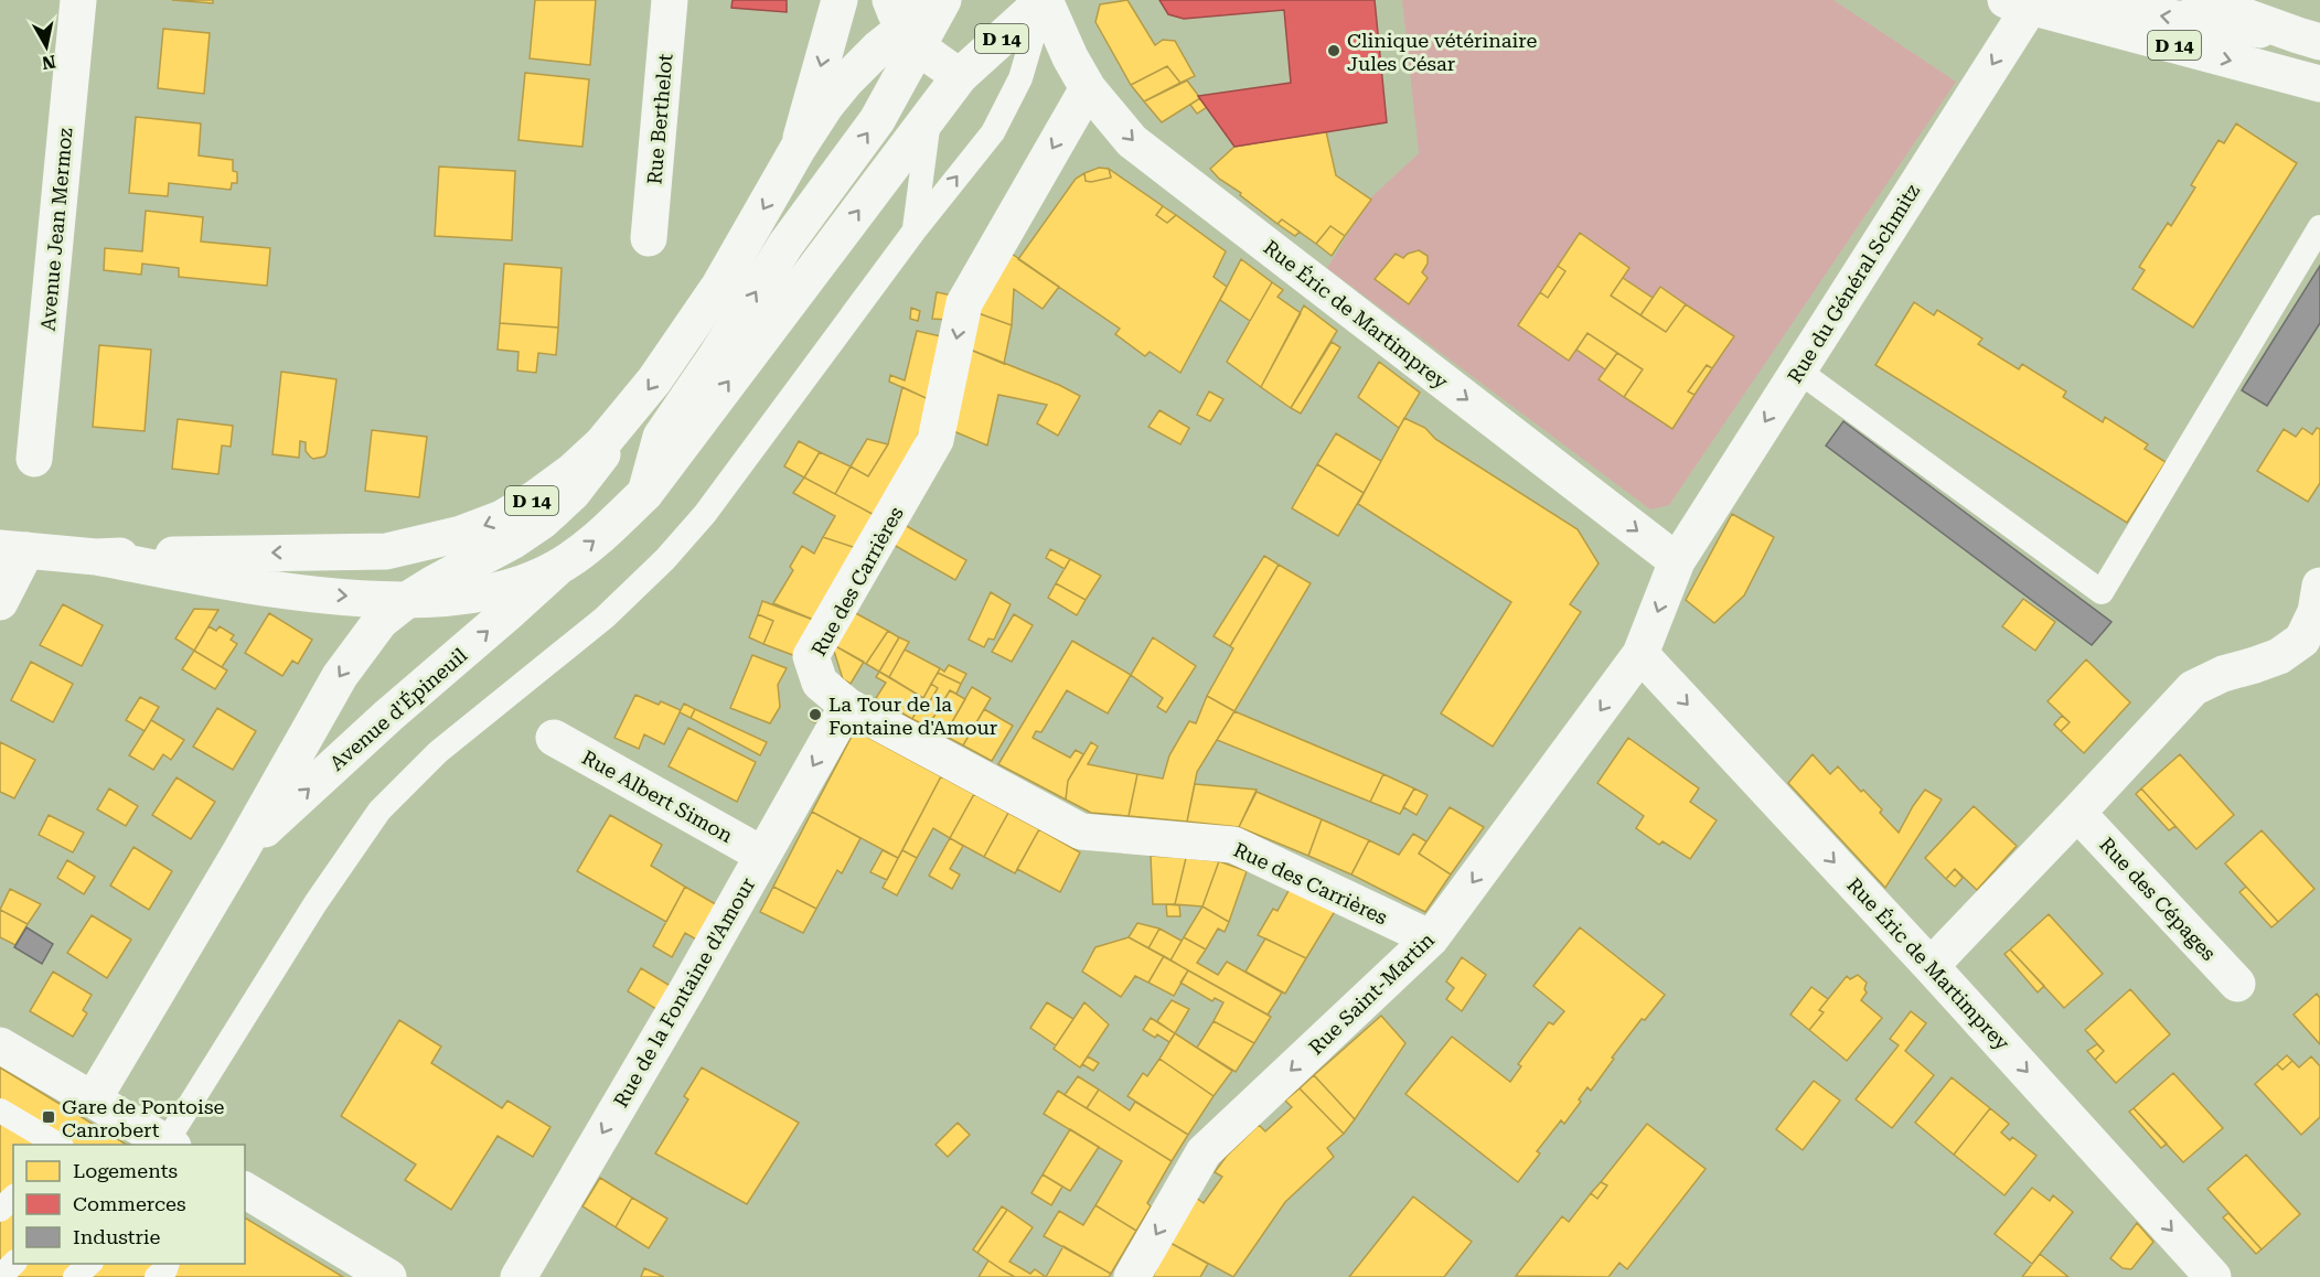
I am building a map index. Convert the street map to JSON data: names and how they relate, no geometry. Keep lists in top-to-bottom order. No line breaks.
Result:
{"streets":{"street":["D 14","Rue Berthelot","Avenue Jean Mermoz","Rue du Général Schmitz","Rue Éric de Martimprey","Rue des Carrières","Avenue d'Épineuil","Rue Albert Simon","Rue des Cépages","Rue de la Fontaine d'Amour","Rue Saint-Martin"]},"crossings":[["D 14","Rue du Général Schmitz"],["D 14","Rue Éric de Martimprey"],["D 14","Avenue d'Épineuil"],["Rue du Général Schmitz","Rue Éric de Martimprey"],["Rue du Général Schmitz","Rue Saint-Martin"],["Rue Éric de Martimprey","Rue des Carrières"],["Rue Éric de Martimprey","Rue Saint-Martin"],["Rue des Carrières","Rue de la Fontaine d'Amour"],["Rue des Carrières","Rue Saint-Martin"],["Rue Albert Simon","Rue de la Fontaine d'Amour"]],"one_way":["Rue du Général Schmitz","Rue Éric de Martimprey","Rue de la Fontaine d'Amour","Rue Saint-Martin"],"places":{"other":["Clinique vétérinaire Jules César","La Tour de la Fontaine d'Amour"],"transit":["Gare de Pontoise Canrobert"]},"legend":["Logements","Commerces","Industrie"],"north":"bottom"}
